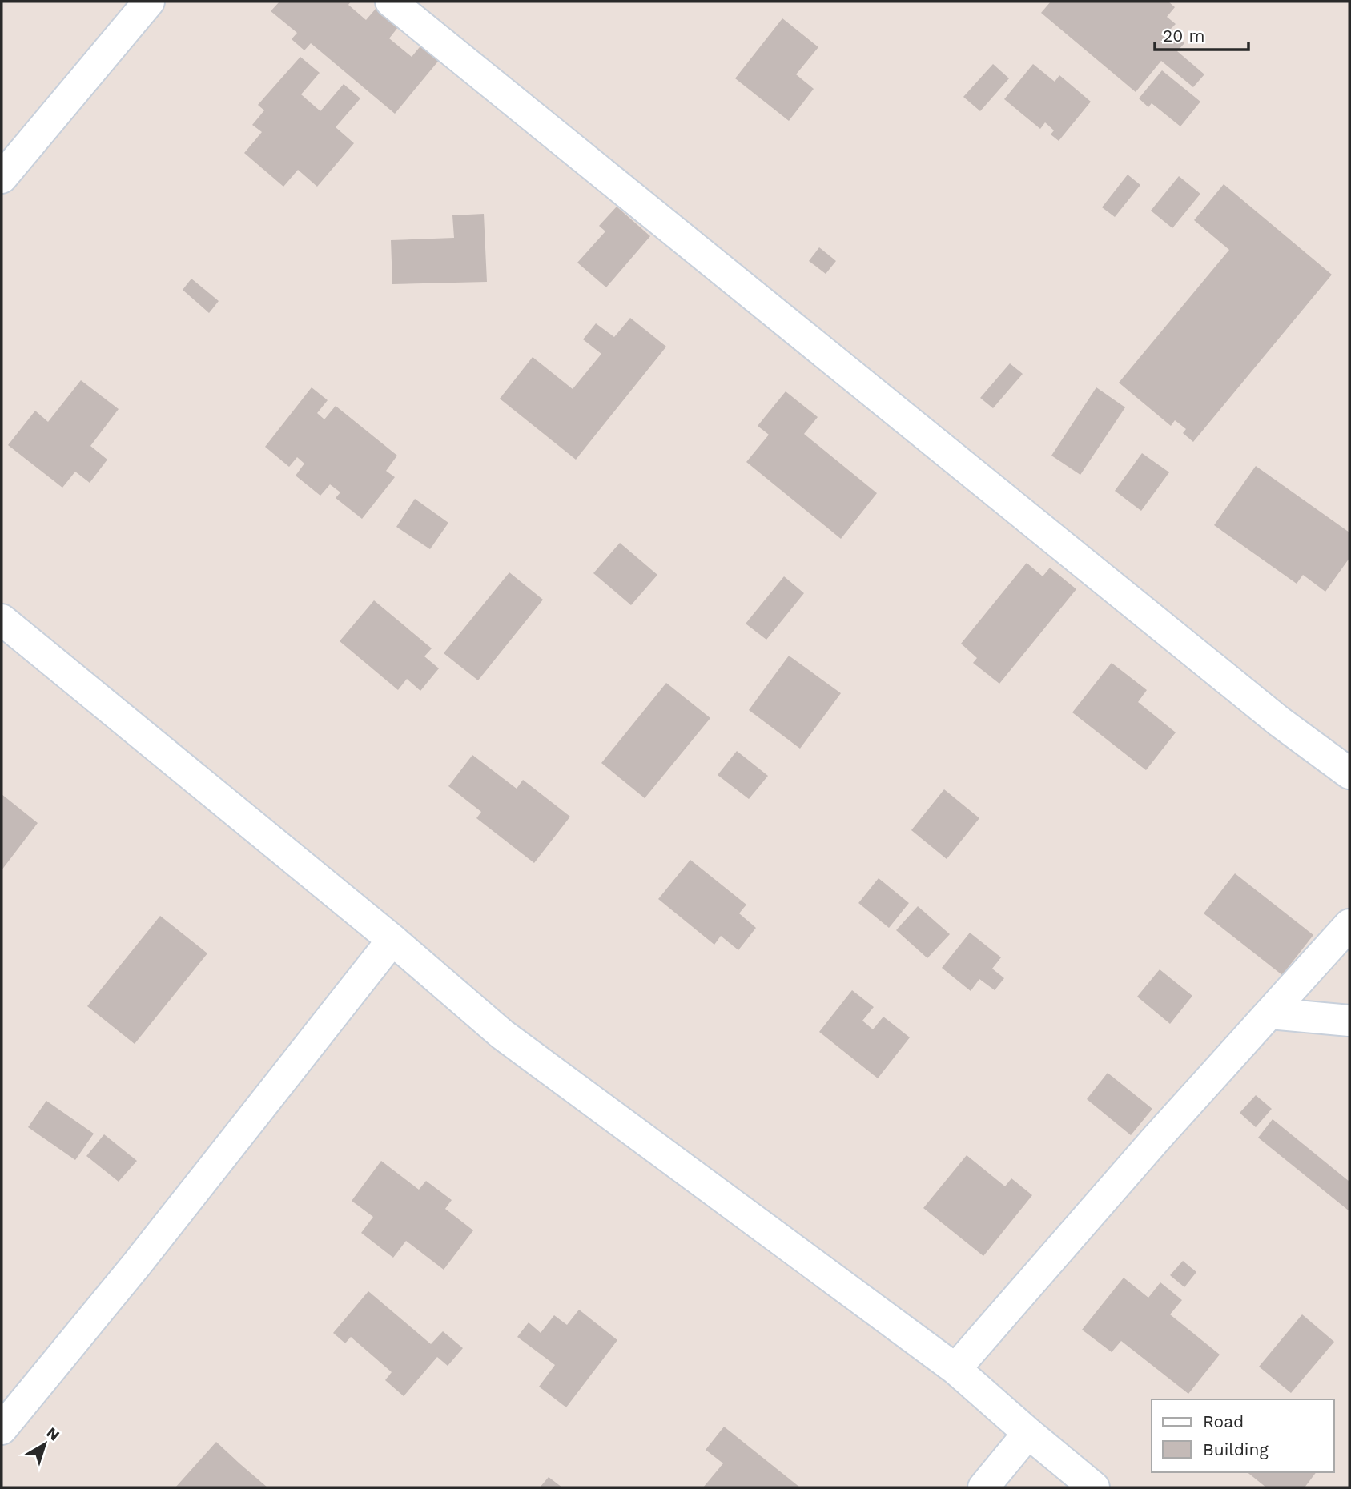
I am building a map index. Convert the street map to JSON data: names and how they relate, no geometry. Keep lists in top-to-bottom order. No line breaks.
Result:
{"legend":["Road","Building"],"scale_bar":"20 m","north":"top right"}
